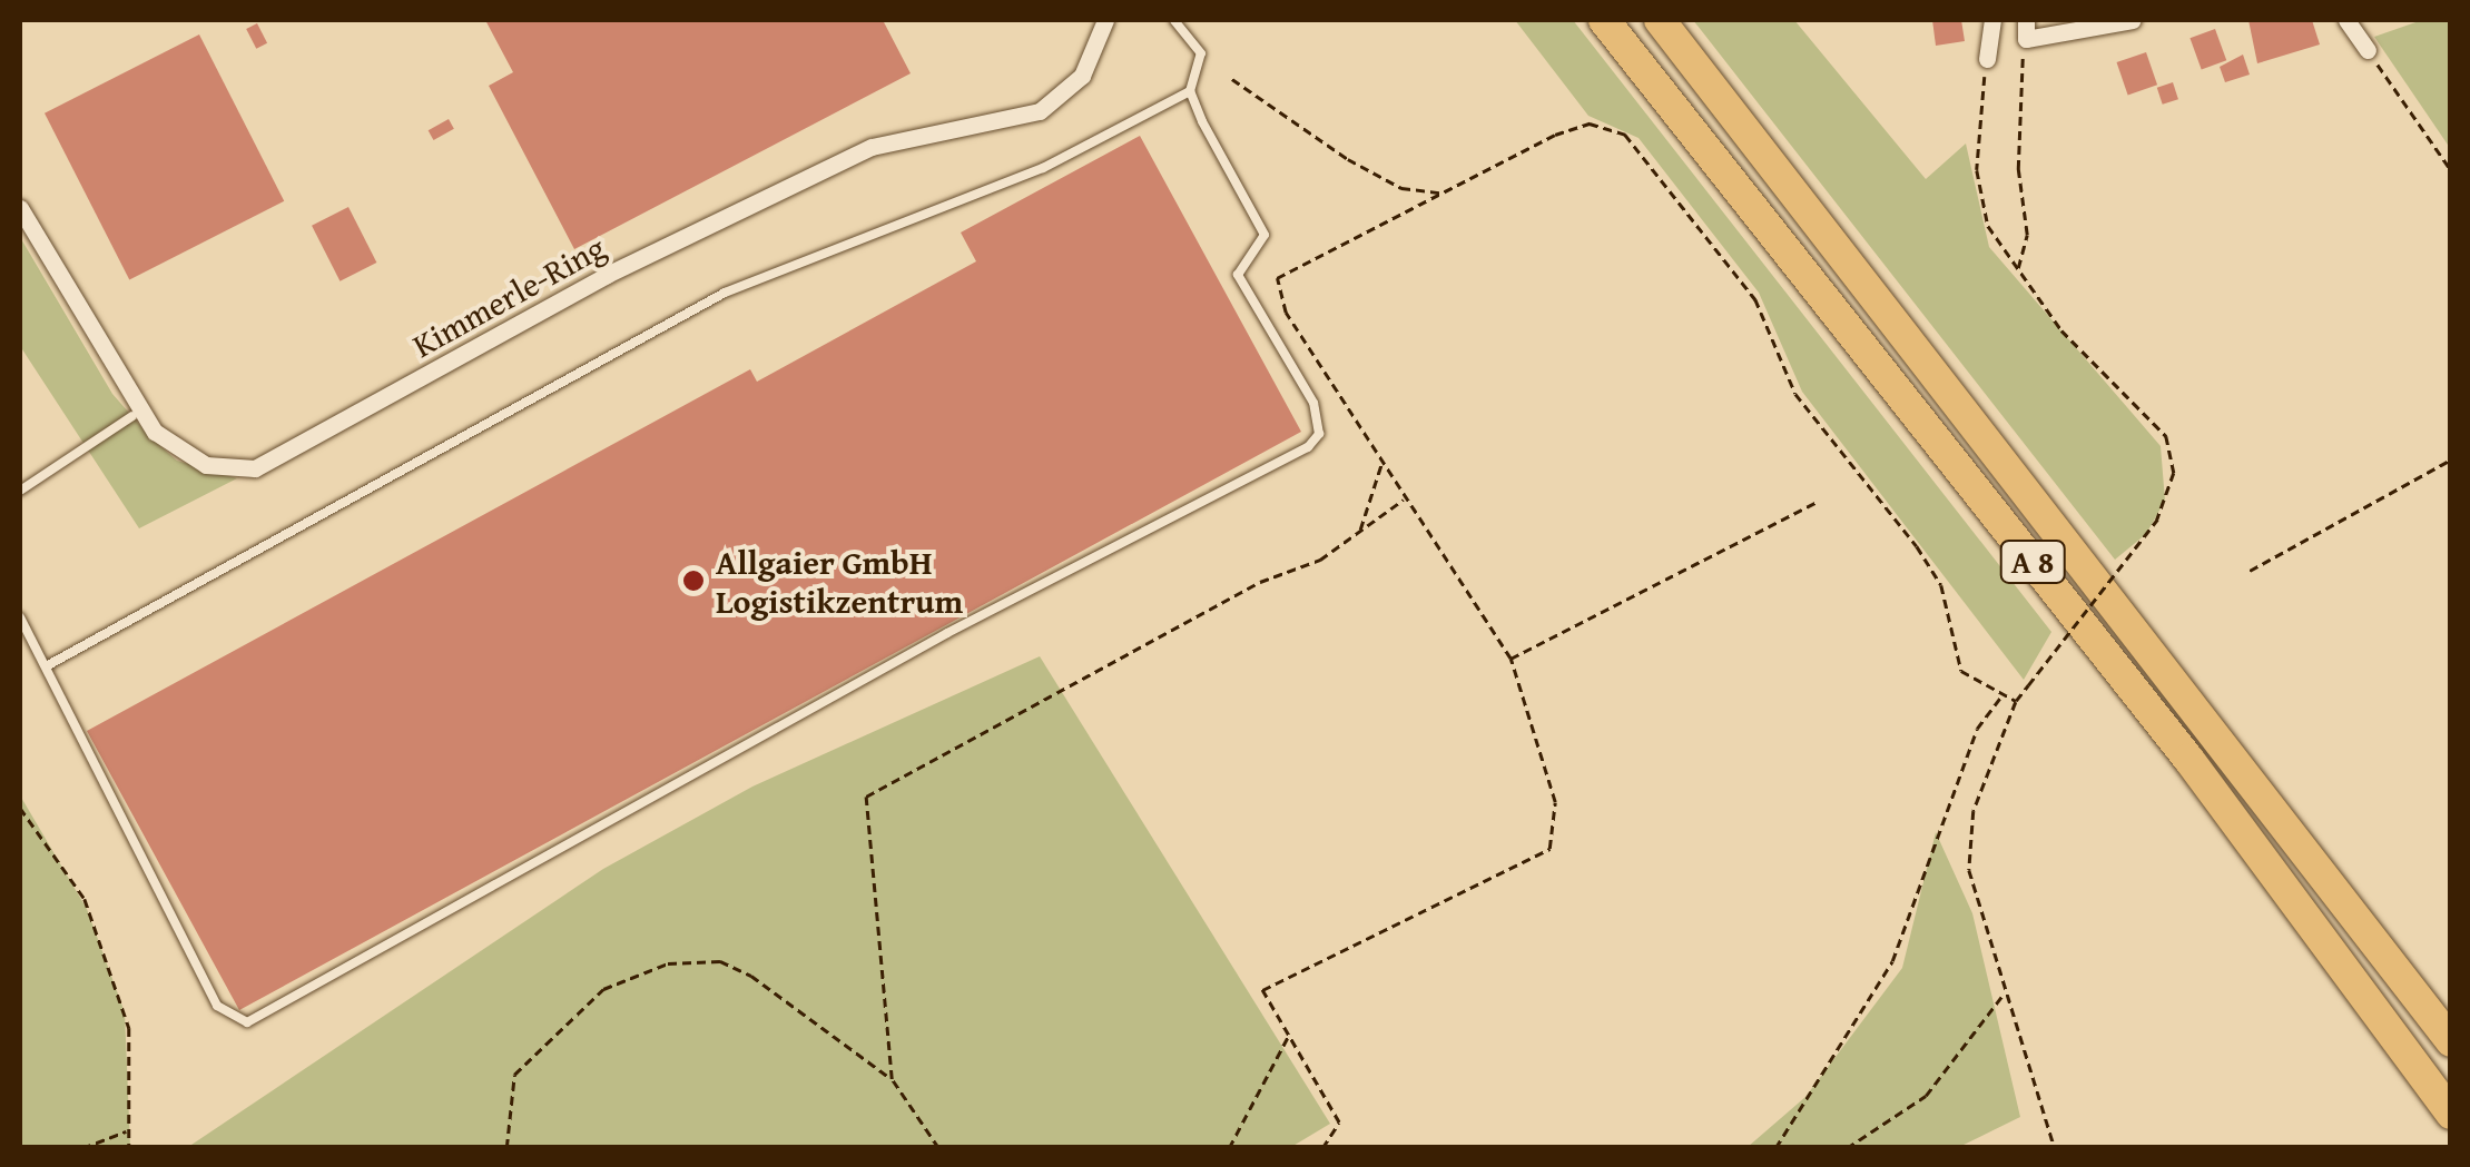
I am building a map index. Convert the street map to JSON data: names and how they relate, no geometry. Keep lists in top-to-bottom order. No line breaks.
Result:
{"streets":{"highway":["A 8"],"street":["Kimmerle-Ring"]},"places":["Allgaier GmbH Logistikzentrum"]}
